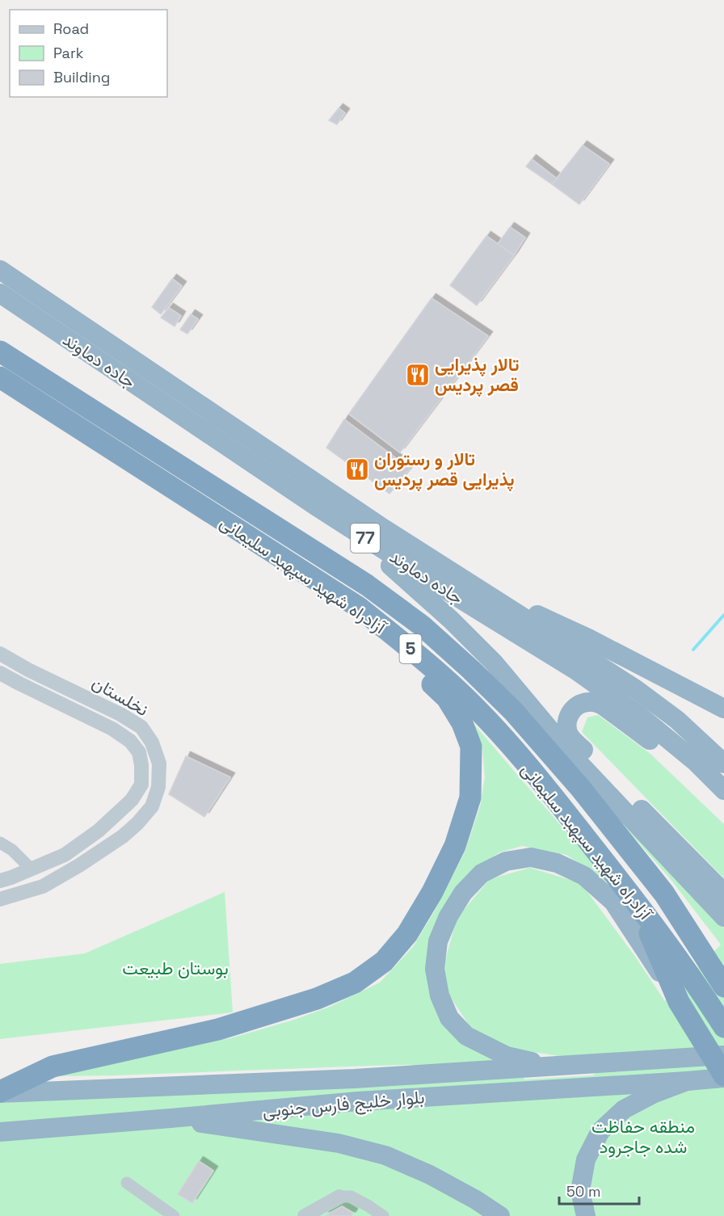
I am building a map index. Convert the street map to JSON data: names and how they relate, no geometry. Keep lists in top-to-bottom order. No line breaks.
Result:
{"streets":{"highway":["جاده دماوند","77","آزادراه شهید سپهبد سلیمانی","5","بلوار خلیج فارس جنوبی"],"street":["نخلستان"]},"parks":["بوستان طبیعت","منطقه حفاظت شده جاجرود"],"places":{"restaurant":["تالار پذیرایی قصر پردیس","تالار و رستوران پذیرایی قصر پردیس"]},"legend":["Road","Park","Building"],"scale_bar":"50 m"}
